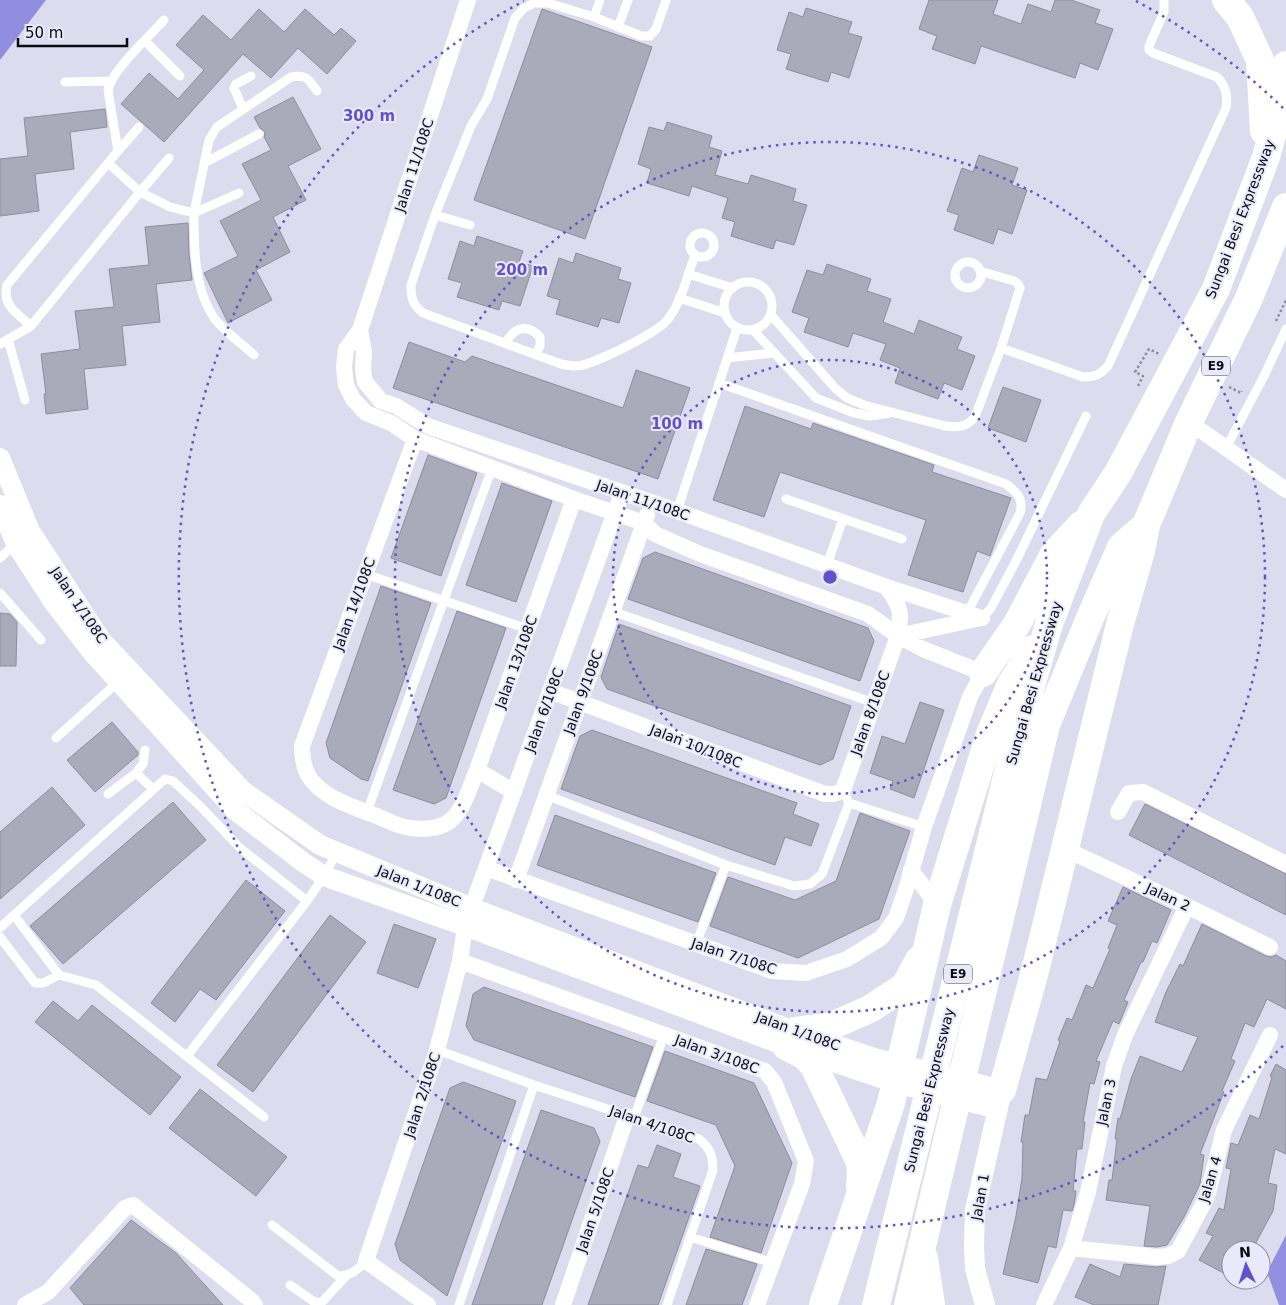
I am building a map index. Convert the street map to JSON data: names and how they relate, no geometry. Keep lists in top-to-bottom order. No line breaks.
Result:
{"streets":{"highway":["Sungai Besi Expressway","E9"],"street":["Jalan 11/108C","Jalan 14/108C","Jalan 1/108C","Jalan 13/108C","Jalan 9/108C","Jalan 6/108C","Jalan 8/108C","Jalan 10/108C","Jalan 2","Jalan 7/108C","Jalan 3/108C","Jalan 2/108C","Jalan 3","Jalan 4","Jalan 1","Jalan 5/108C"],"lane":["Jalan 4/108C"]},"crossings":[["Jalan 11/108C","Jalan 14/108C"],["Jalan 11/108C","Jalan 13/108C"],["Jalan 11/108C","Jalan 9/108C"],["Jalan 11/108C","Jalan 6/108C"],["Jalan 11/108C","Jalan 8/108C"],["Jalan 11/108C","Jalan 7/108C"],["Jalan 14/108C","Jalan 13/108C"],["Jalan 1/108C","Jalan 6/108C"],["Jalan 1/108C","Jalan 2/108C"],["Jalan 1/108C","Jalan 1"],["Jalan 9/108C","Jalan 10/108C"],["Jalan 9/108C","Jalan 7/108C"],["Jalan 6/108C","Jalan 10/108C"],["Jalan 6/108C","Jalan 7/108C"],["Jalan 6/108C","Jalan 2/108C"],["Jalan 8/108C","Jalan 10/108C"],["Jalan 2","Jalan 3"],["Jalan 3/108C","Jalan 2/108C"],["Jalan 2/108C","Jalan 4/108C"],["Jalan 3","Jalan 4"],["Jalan 4/108C","Jalan 5/108C"]],"scale_bar":"50 m","north":"top","rings":["300 m","200 m","100 m"]}
